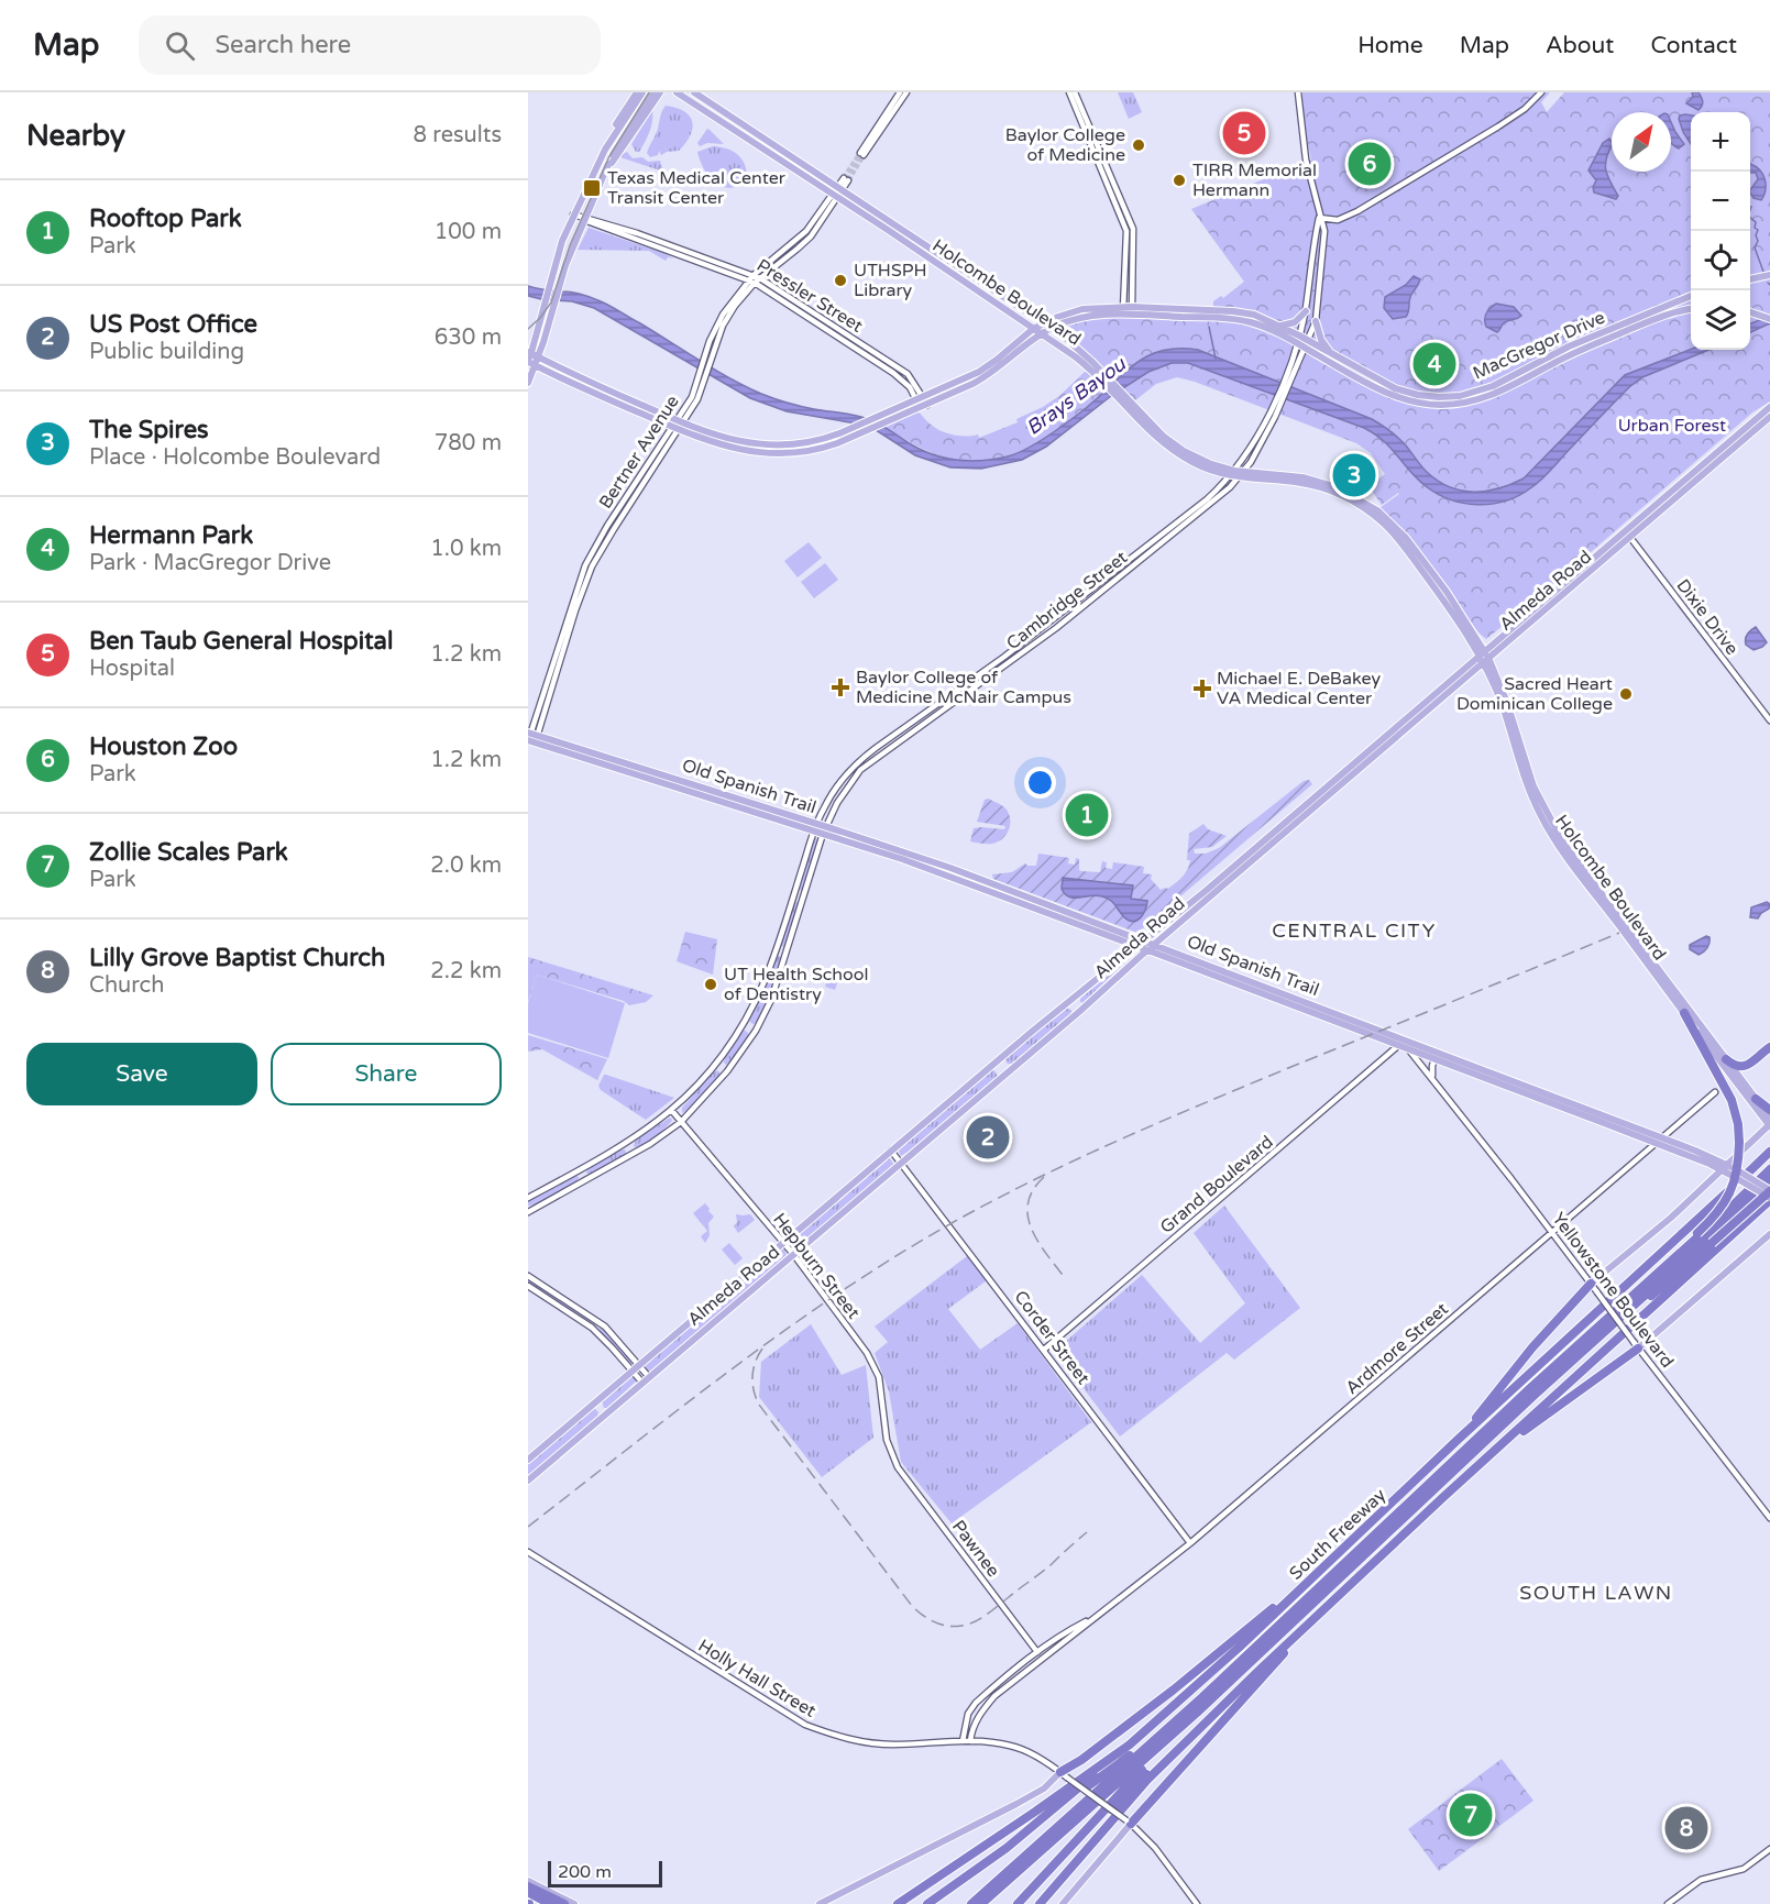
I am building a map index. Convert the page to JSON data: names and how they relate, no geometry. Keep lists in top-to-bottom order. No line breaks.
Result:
{"streets":{"highway":["South Freeway"],"main road":["Holcombe Boulevard","MacGregor Drive","Almeda Road","Old Spanish Trail"],"street":["Pressler Street","Bertner Avenue","Cambridge Street","Dixie Drive","Grand Boulevard","Hepburn Street","Yellowstone Boulevard","Corder Street","Ardmore Street","Pawnee","Holly Hall Street"]},"crossings":[["Holcombe Boulevard","Bertner Avenue"],["Holcombe Boulevard","Almeda Road"],["Holcombe Boulevard","Cambridge Street"],["Pressler Street","Bertner Avenue"],["MacGregor Drive","Cambridge Street"],["Bertner Avenue","Old Spanish Trail"],["Almeda Road","Dixie Drive"],["Almeda Road","Old Spanish Trail"],["Almeda Road","Hepburn Street"],["Almeda Road","Corder Street"],["Cambridge Street","Old Spanish Trail"],["Cambridge Street","Hepburn Street"],["Old Spanish Trail","Grand Boulevard"],["Old Spanish Trail","Yellowstone Boulevard"],["Old Spanish Trail","Ardmore Street"],["Grand Boulevard","Corder Street"],["Hepburn Street","Pawnee"],["Yellowstone Boulevard","Ardmore Street"],["Corder Street","Ardmore Street"],["Ardmore Street","Pawnee"],["Ardmore Street","Holly Hall Street"]],"districts":["CENTRAL CITY","SOUTH LAWN"],"water":["Brays Bayou"],"parks":["Urban Forest"],"places":{"other":["Baylor College of Medicine","TIRR Memorial Hermann","UTHSPH Library","Sacred Heart Dominican College","UT Health School of Dentistry"],"transit":["Texas Medical Center Transit Center"],"health":["Baylor College of Medicine McNair Campus","Michael E. DeBakey VA Medical Center"]},"scale_bar":"200 m","north":"top right","page":{"header":"Map","search":"Search here","nav":["Home","Map","About","Contact"],"heading":["Nearby","8 results"],"pins":["5","6","4","3","1","2","7","8"],"map_buttons":["+","−"],"list":[{"mark":"1","name":"Rooftop Park","note":"Park","value":"100 m"},{"mark":"2","name":"US Post Office","note":"Public building","value":"630 m"},{"mark":"3","name":"The Spires","note":"Place · Holcombe Boulevard","value":"780 m"},{"mark":"4","name":"Hermann Park","note":"Park · MacGregor Drive","value":"1.0 km"},{"mark":"5","name":"Ben Taub General Hospital","note":"Hospital","value":"1.2 km"},{"mark":"6","name":"Houston Zoo","note":"Park","value":"1.2 km"},{"mark":"7","name":"Zollie Scales Park","note":"Park","value":"2.0 km"},{"mark":"8","name":"Lilly Grove Baptist Church","note":"Church","value":"2.2 km"}],"buttons":["Save","Share"],"scale":"200 m"}}
